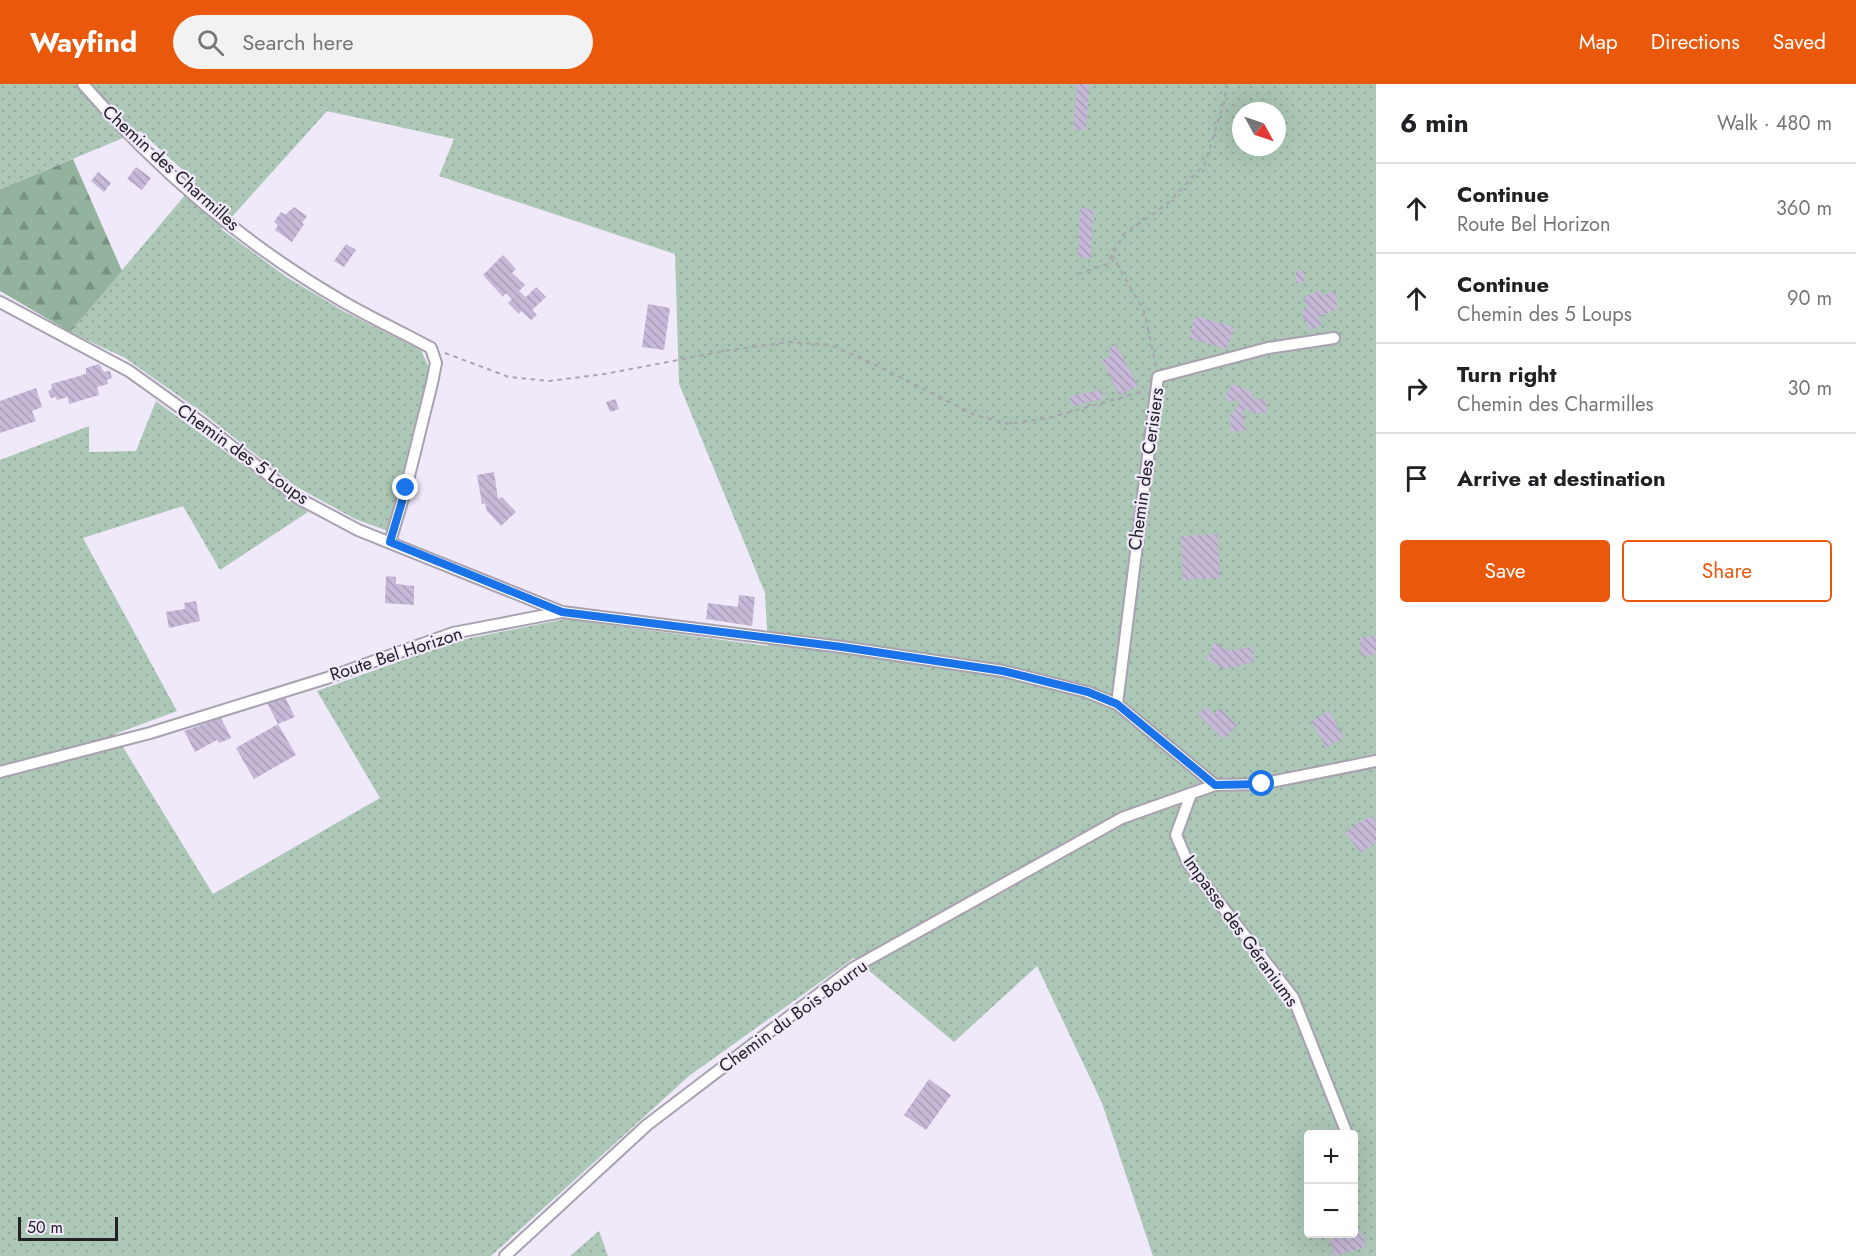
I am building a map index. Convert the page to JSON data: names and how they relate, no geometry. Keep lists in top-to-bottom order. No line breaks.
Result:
{"streets":{"street":["Chemin des Charmilles","Chemin des 5 Loups","Chemin des Cerisiers","Route Bel Horizon","Impasse des Géraniums","Chemin du Bois Bourru"]},"crossings":[["Chemin des 5 Loups","Route Bel Horizon"],["Chemin des Cerisiers","Route Bel Horizon"],["Route Bel Horizon","Chemin du Bois Bourru"],["Impasse des Géraniums","Chemin du Bois Bourru"]],"scale_bar":"50 m","north":"bottom right","page":{"header":"Wayfind","search":"Search here","nav":["Map","Directions","Saved"],"heading":["6 min","Walk · 480 m"],"list":[["Continue","Route Bel Horizon","360 m"],["Continue","Chemin des 5 Loups","90 m"],["Turn right","Chemin des Charmilles","30 m"],"Arrive at destination"],"buttons":["Save","Share"],"map_buttons":["+","−"],"scale":"50 m"}}
